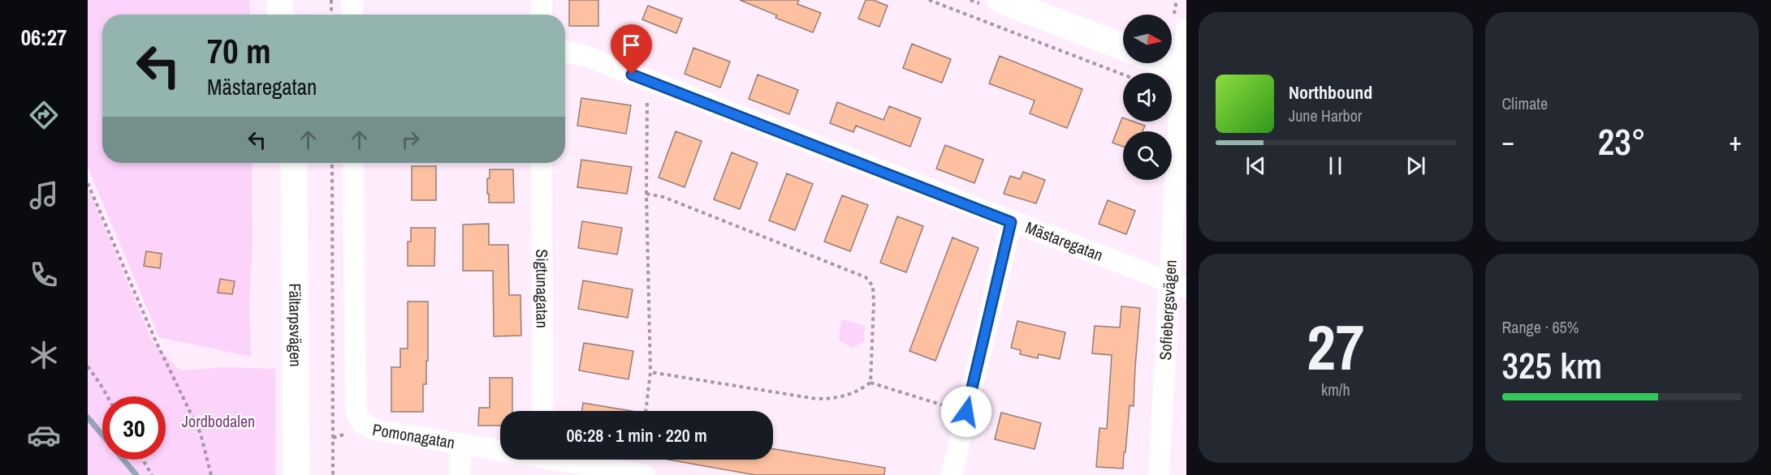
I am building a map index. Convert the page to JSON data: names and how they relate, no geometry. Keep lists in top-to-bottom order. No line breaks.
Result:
{"streets":{"main road":["Fältarpsvägen"],"street":["Mästaregatan","Sigtunagatan","Sofiebergsvägen","Pomonagatan"]},"crossings":[["Mästaregatan","Sofiebergsvägen"]],"parks":["Jordbodalen"],"north":"right","page":{"tabs":"06:27","tile":["Climate",["27","km/h"],["Range · 65%","325 km"]],"turn":["70 m","Mästaregatan"],"song":["Northbound","June Harbor"],"heat":["−","23°","+"],"limit":"30","trip":"06:28 · 1 min · 220 m"}}
